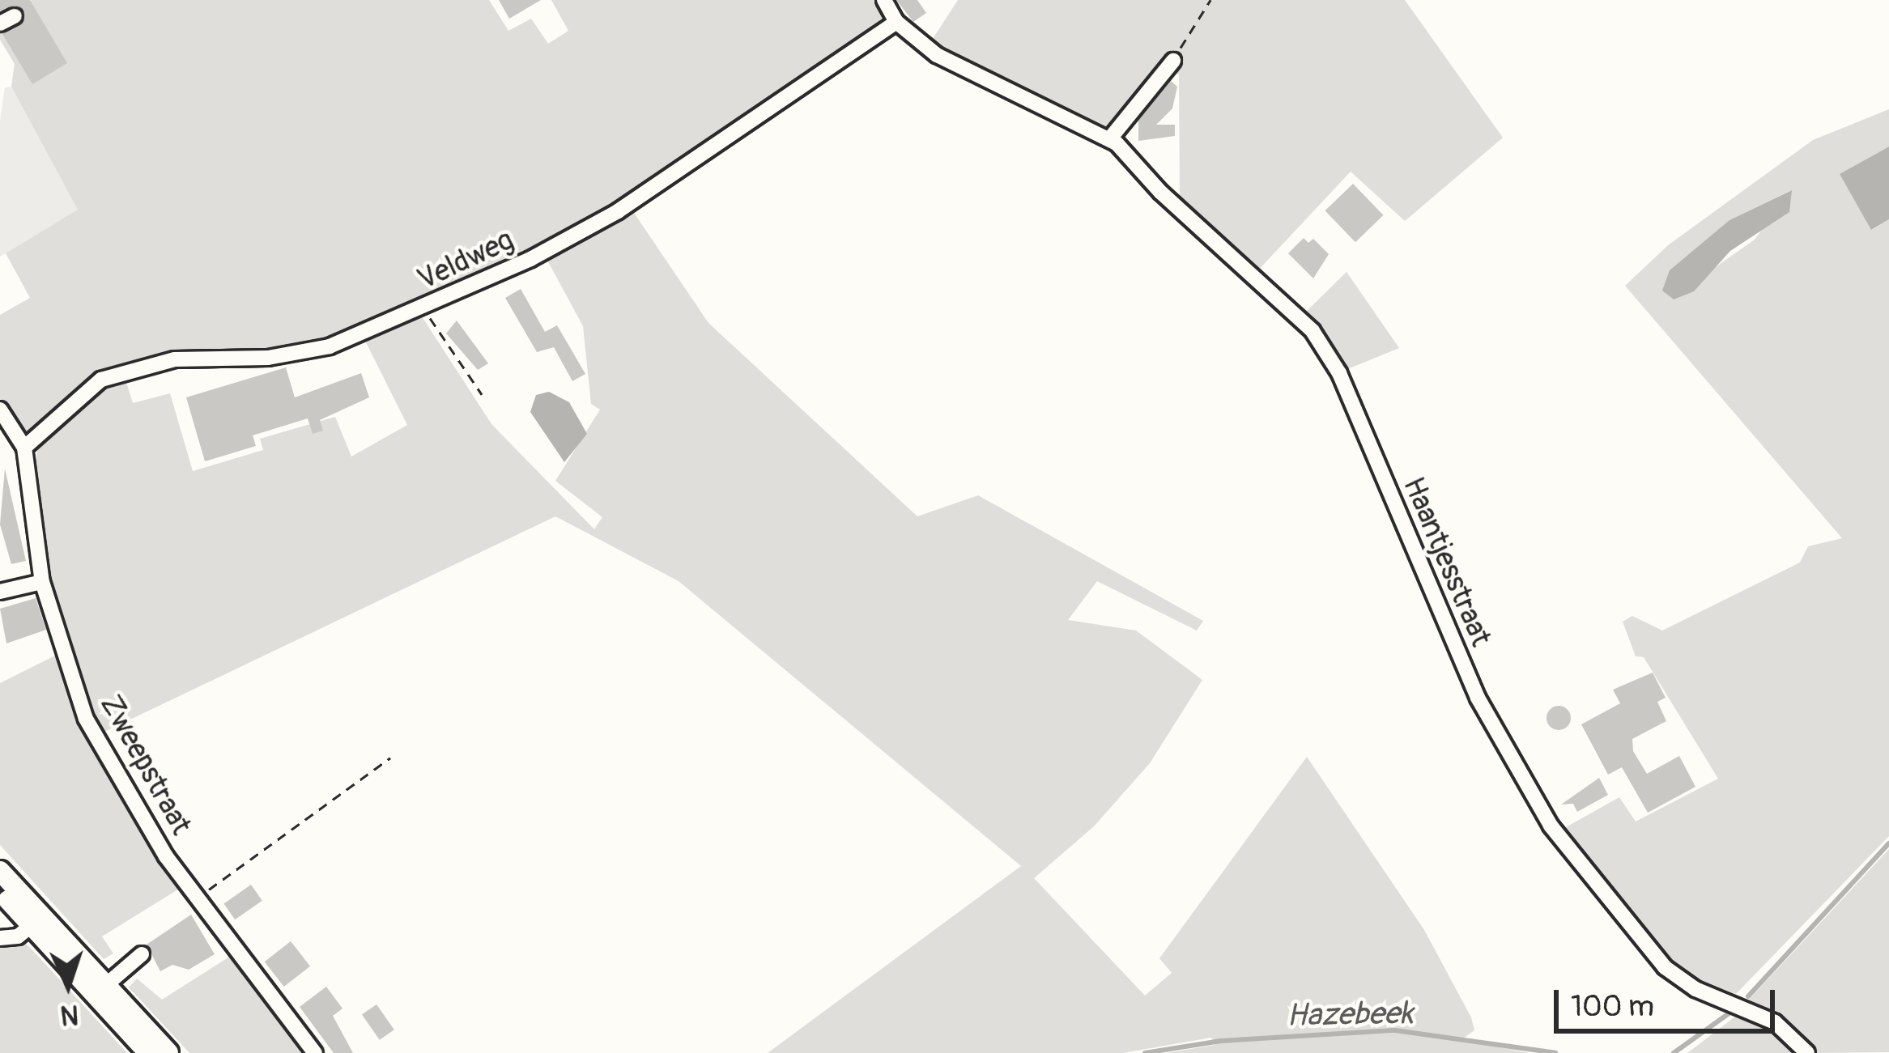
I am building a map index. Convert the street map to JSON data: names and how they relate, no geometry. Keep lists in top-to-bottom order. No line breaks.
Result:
{"streets":{"street":["Veldweg","Haantjesstraat","Zweepstraat"]},"crossings":[["Veldweg","Haantjesstraat"],["Veldweg","Zweepstraat"]],"water":["Hazebeek"],"scale_bar":"100 m","north":"bottom"}
